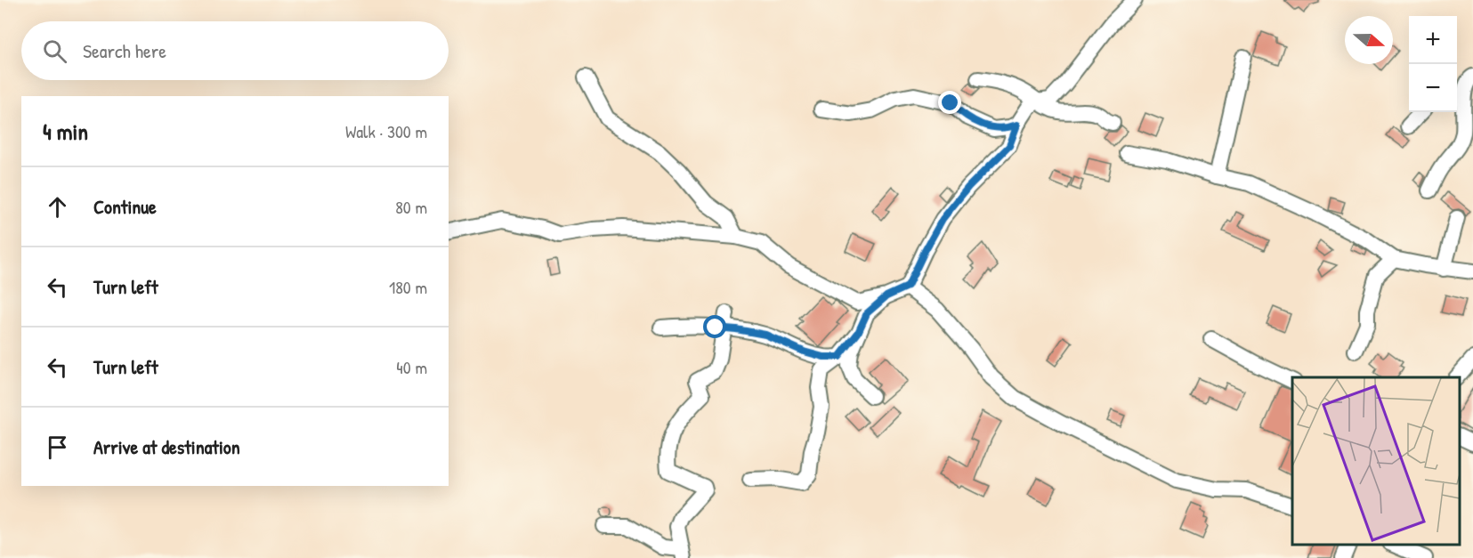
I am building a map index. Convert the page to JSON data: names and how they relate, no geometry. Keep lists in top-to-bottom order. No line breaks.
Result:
{"north":"right","page":{"map_buttons":["+","−"],"search":"Search here","heading":["4 min","Walk · 300 m"],"list":[["Continue","80 m"],["Turn left","180 m"],["Turn left","40 m"],"Arrive at destination"]}}
